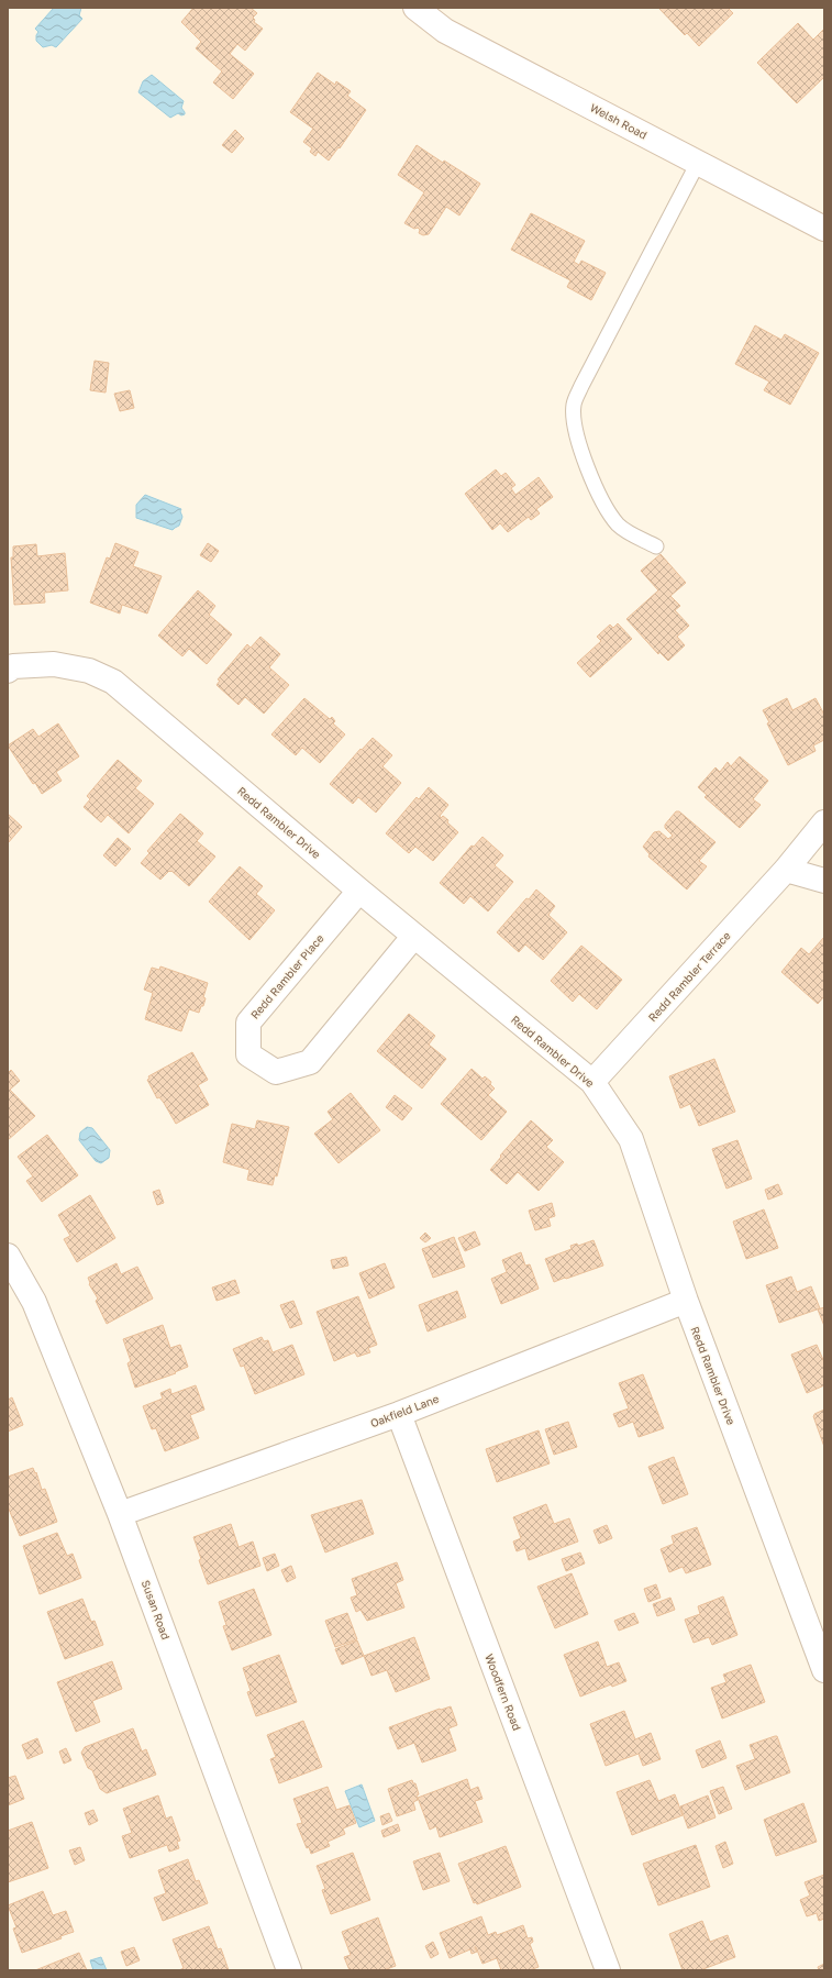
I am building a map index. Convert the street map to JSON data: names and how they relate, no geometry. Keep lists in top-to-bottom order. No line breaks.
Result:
{"streets":{"street":["Welsh Road","Redd Rambler Drive","Redd Rambler Place","Redd Rambler Terrace","Oakfield Lane","Susan Road","Woodfern Road"]},"crossings":[["Redd Rambler Drive","Redd Rambler Place"],["Redd Rambler Drive","Redd Rambler Terrace"],["Redd Rambler Drive","Oakfield Lane"],["Oakfield Lane","Susan Road"],["Oakfield Lane","Woodfern Road"]]}
